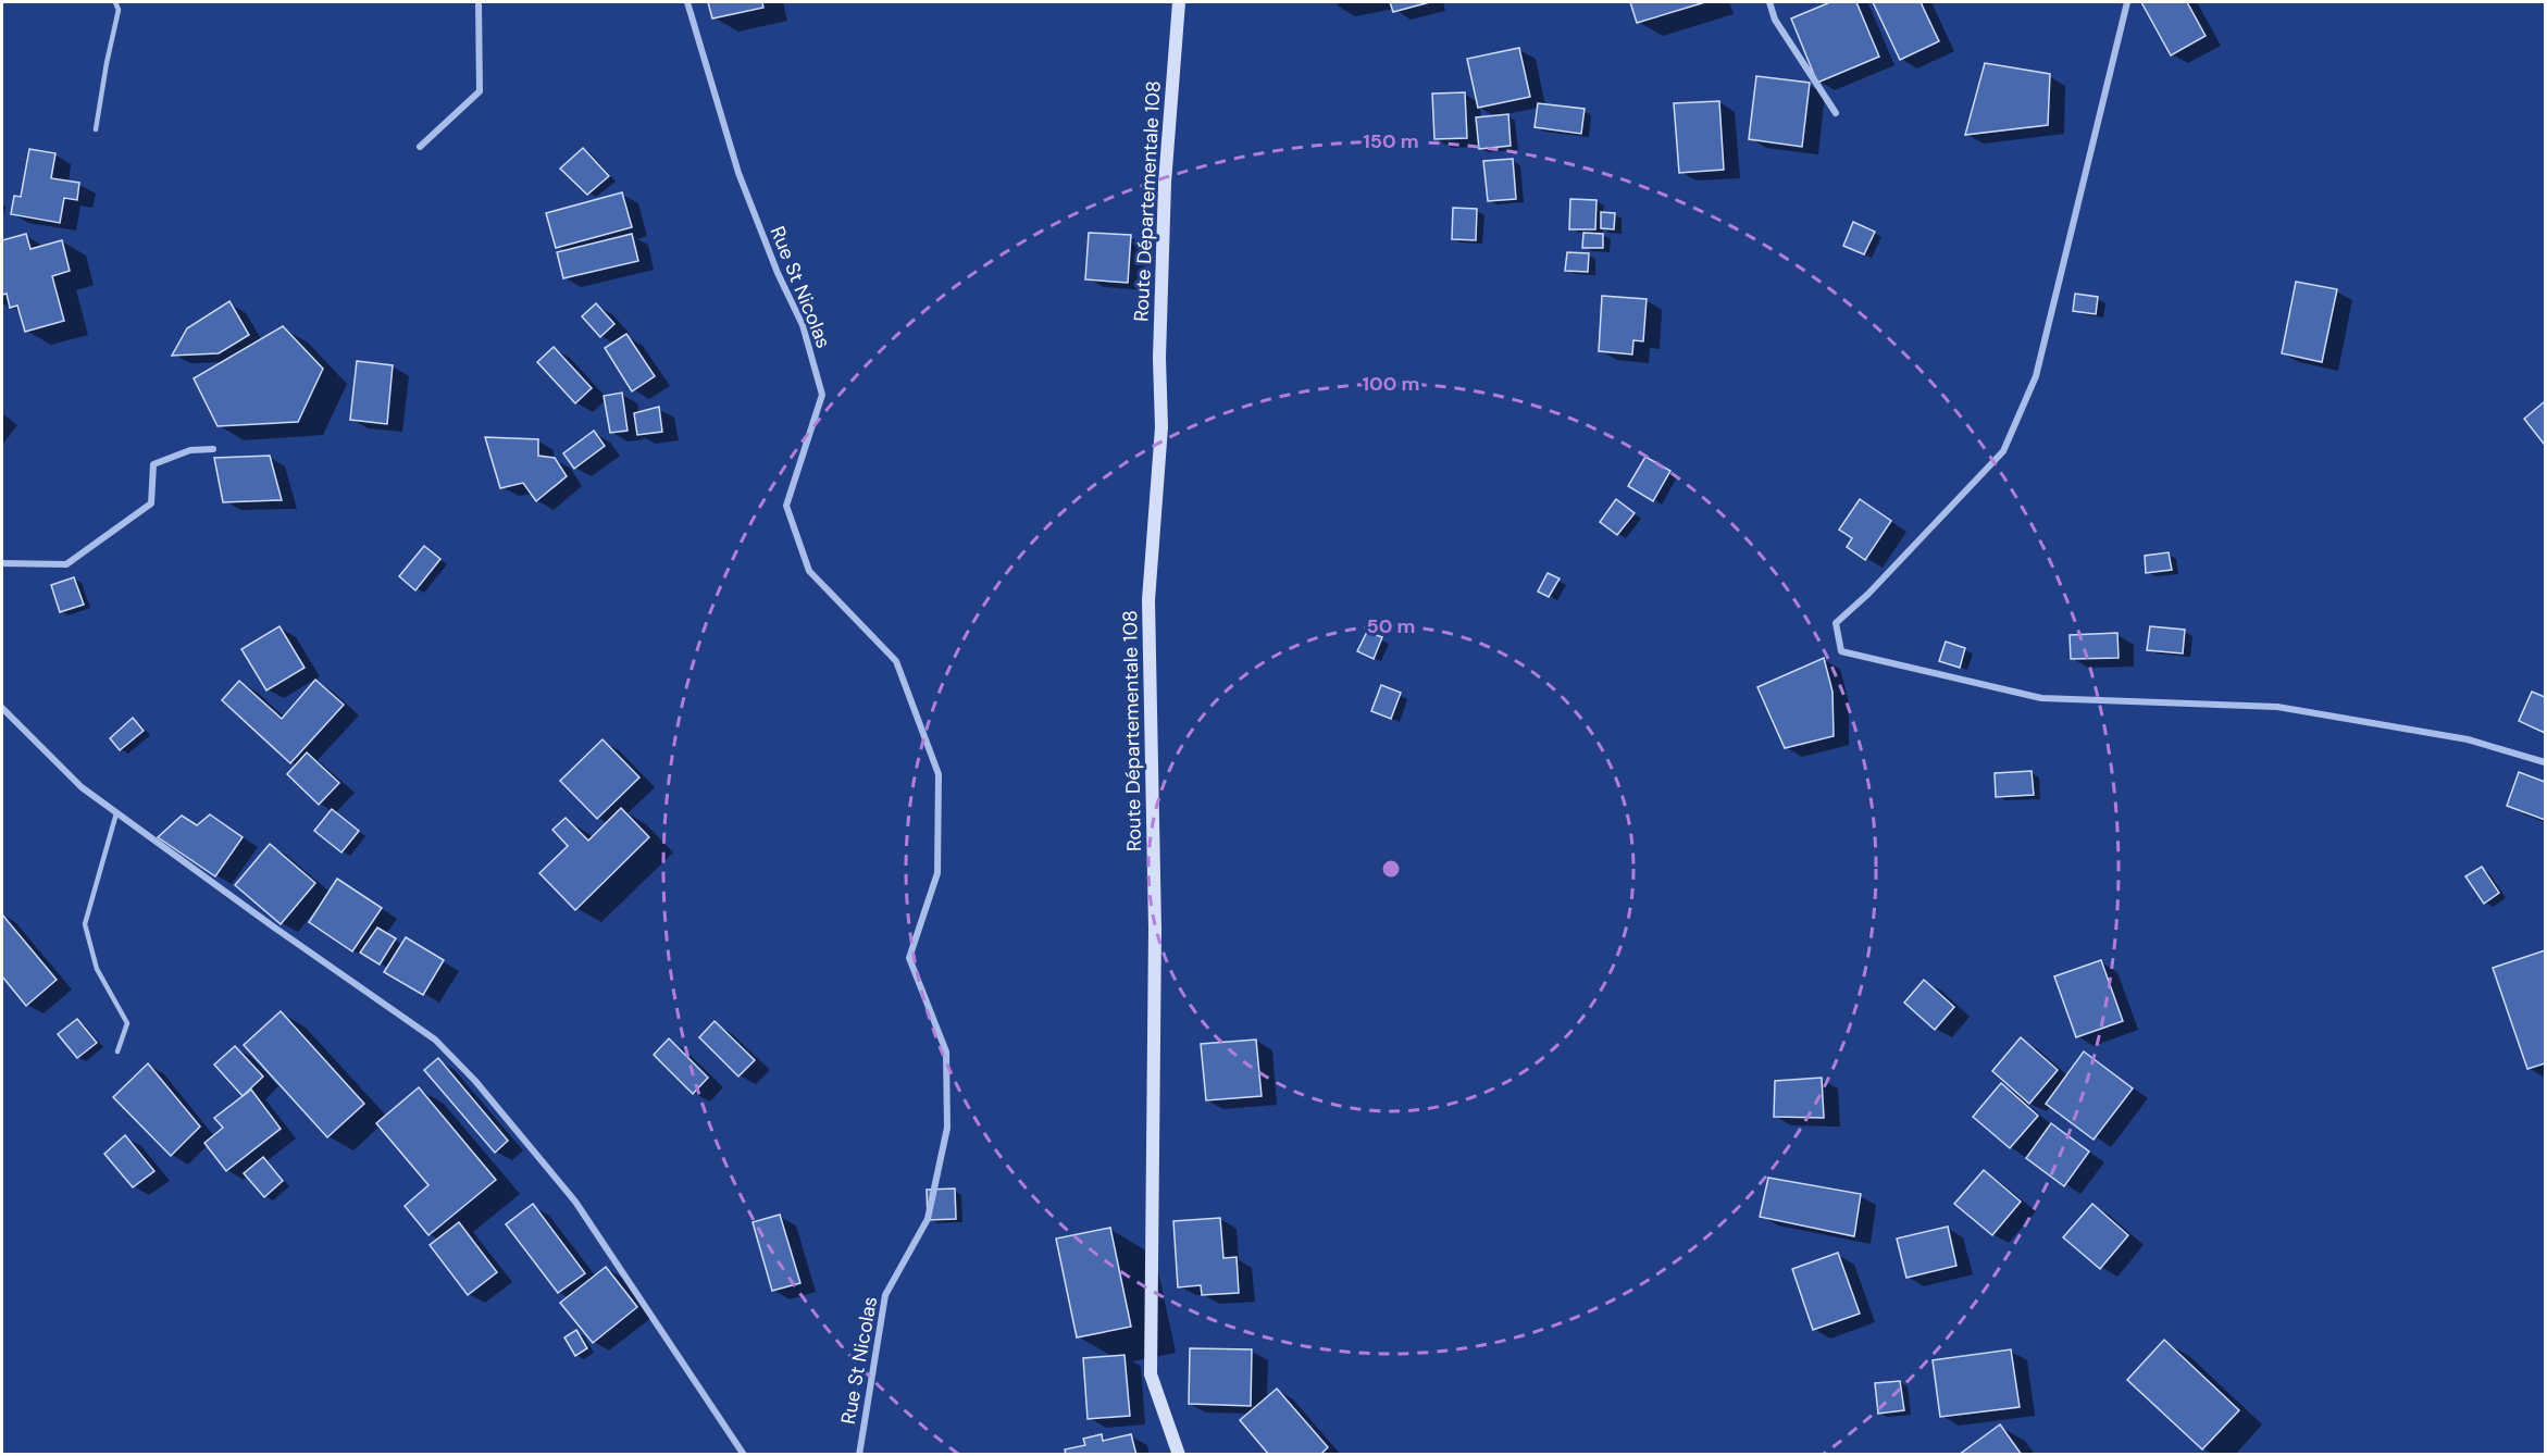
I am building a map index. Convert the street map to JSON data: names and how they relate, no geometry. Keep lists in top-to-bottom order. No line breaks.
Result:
{"streets":{"main road":["Route Départementale 108"],"street":["Rue St Nicolas"]},"rings":["150 m","100 m","50 m"]}
